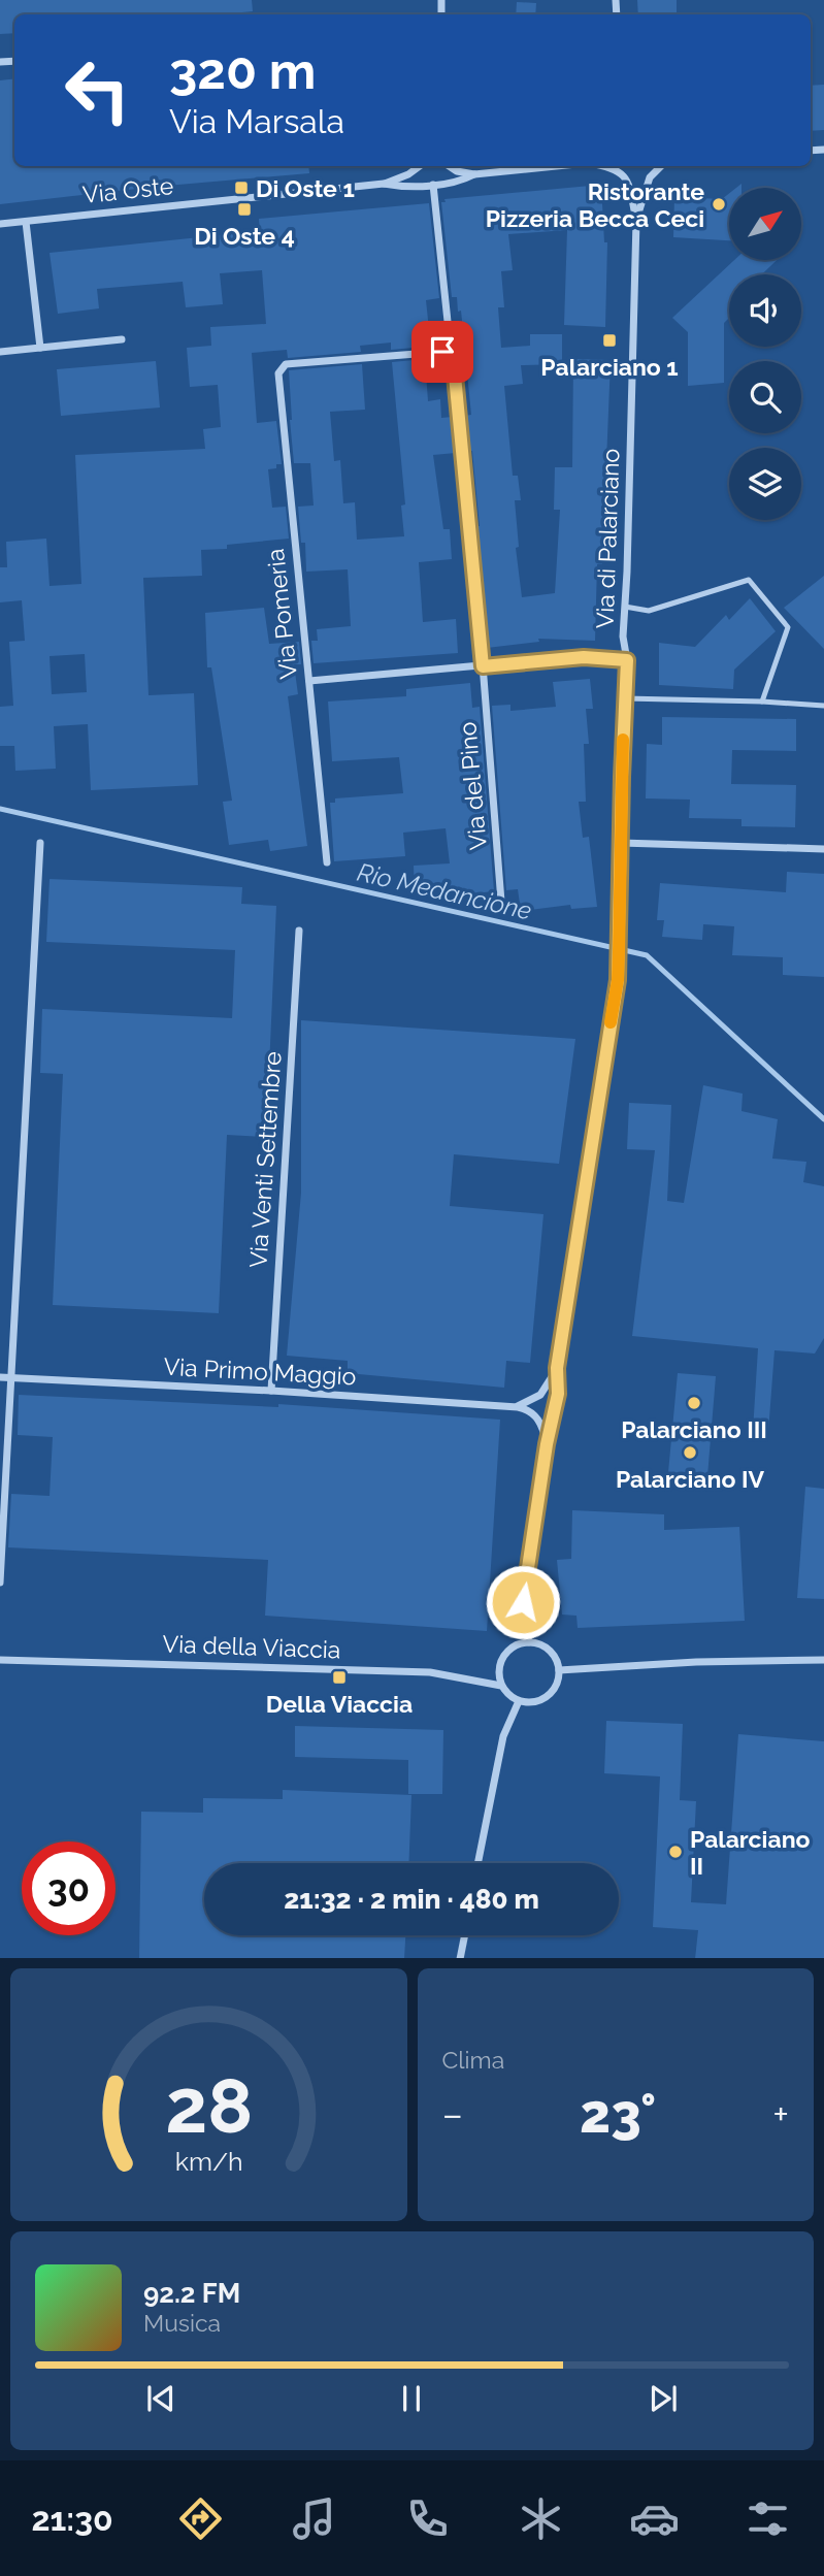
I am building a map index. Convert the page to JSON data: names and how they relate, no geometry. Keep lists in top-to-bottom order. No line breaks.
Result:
{"streets":{"street":["Via Oste","Via di Palarciano","Via Pomeria","Via del Pino","Via Venti Settembre","Via Primo Maggio","Via della Viaccia"]},"crossings":[["Via Oste","Via di Palarciano"],["Via di Palarciano","Via della Viaccia"],["Via Pomeria","Via del Pino"],["Via Venti Settembre","Via Primo Maggio"]],"water":["Rio Medancione"],"places":{"transit":["Di Oste 1","Di Oste 4","Palarciano 1","Della Viaccia"],"other":["Ristorante Pizzeria Becca Ceci","Palarciano III","Palarciano IV","Palarciano II"]},"north":"top right","page":{"turn":["320 m","Via Marsala"],"limit":"30","trip":"21:32 · 2 min · 480 m","tile":"Clima","heat":["−","23°","+"],"song":["92.2 FM","Musica"],"tabs":"21:30","gauge":["28","km/h"]}}
